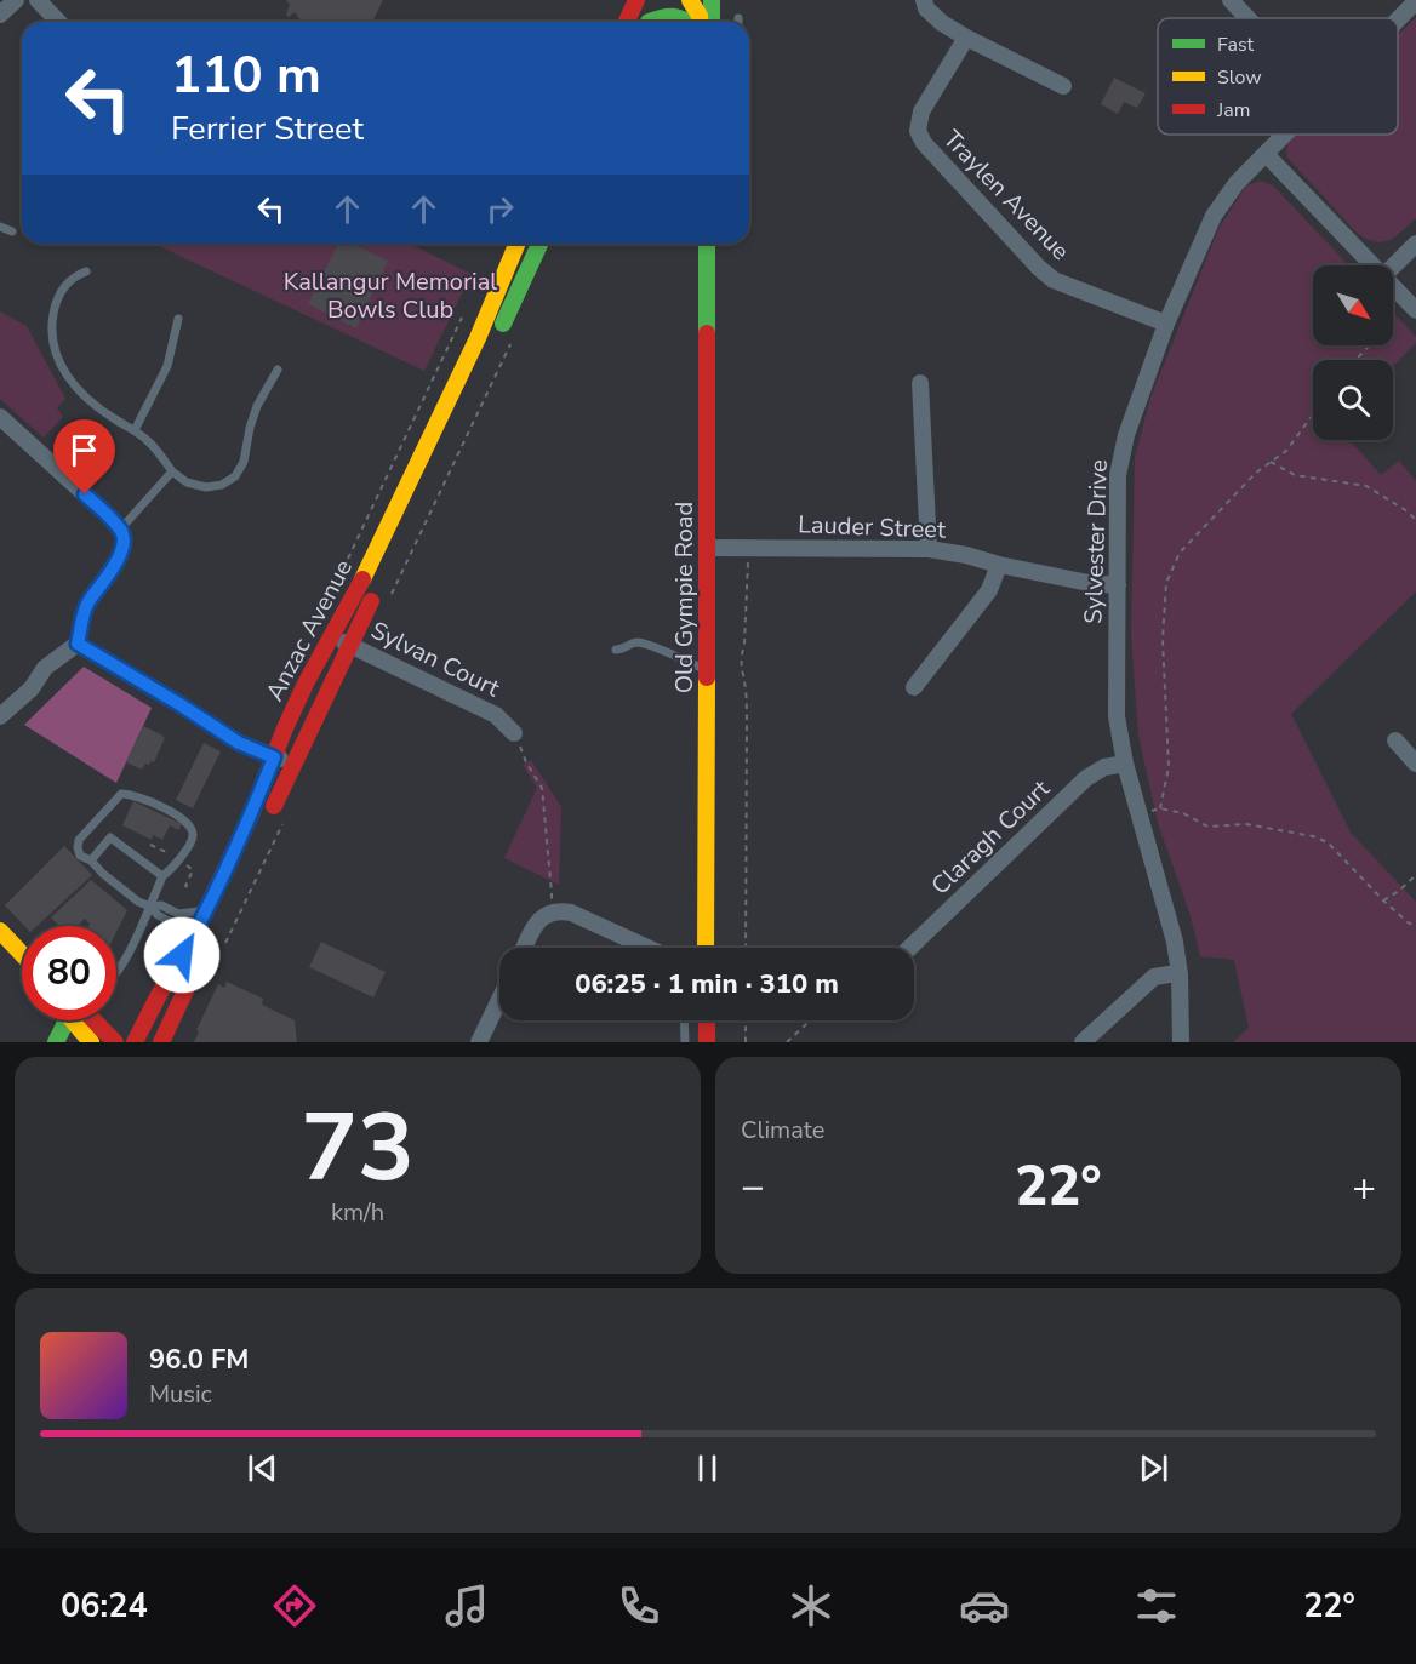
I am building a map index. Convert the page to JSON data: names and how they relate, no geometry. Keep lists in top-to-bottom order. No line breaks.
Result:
{"streets":{"main road":["Old Gympie Road","Anzac Avenue"],"street":["Traylen Avenue","Lauder Street","Sylvester Drive","Sylvan Court","Claragh Court"]},"crossings":[["Traylen Avenue","Sylvester Drive"],["Lauder Street","Sylvester Drive"],["Lauder Street","Old Gympie Road"],["Sylvester Drive","Claragh Court"],["Anzac Avenue","Sylvan Court"]],"parks":["Kallangur Memorial Bowls Club"],"legend":["Fast","Slow","Jam"],"north":"bottom right","page":{"turn":["110 m","Ferrier Street"],"limit":"80","trip":"06:25 · 1 min · 310 m","tile":[["73","km/h"],"Climate"],"heat":["−","22°","+"],"song":["96.0 FM","Music"],"tabs":["06:24","22°"]}}
